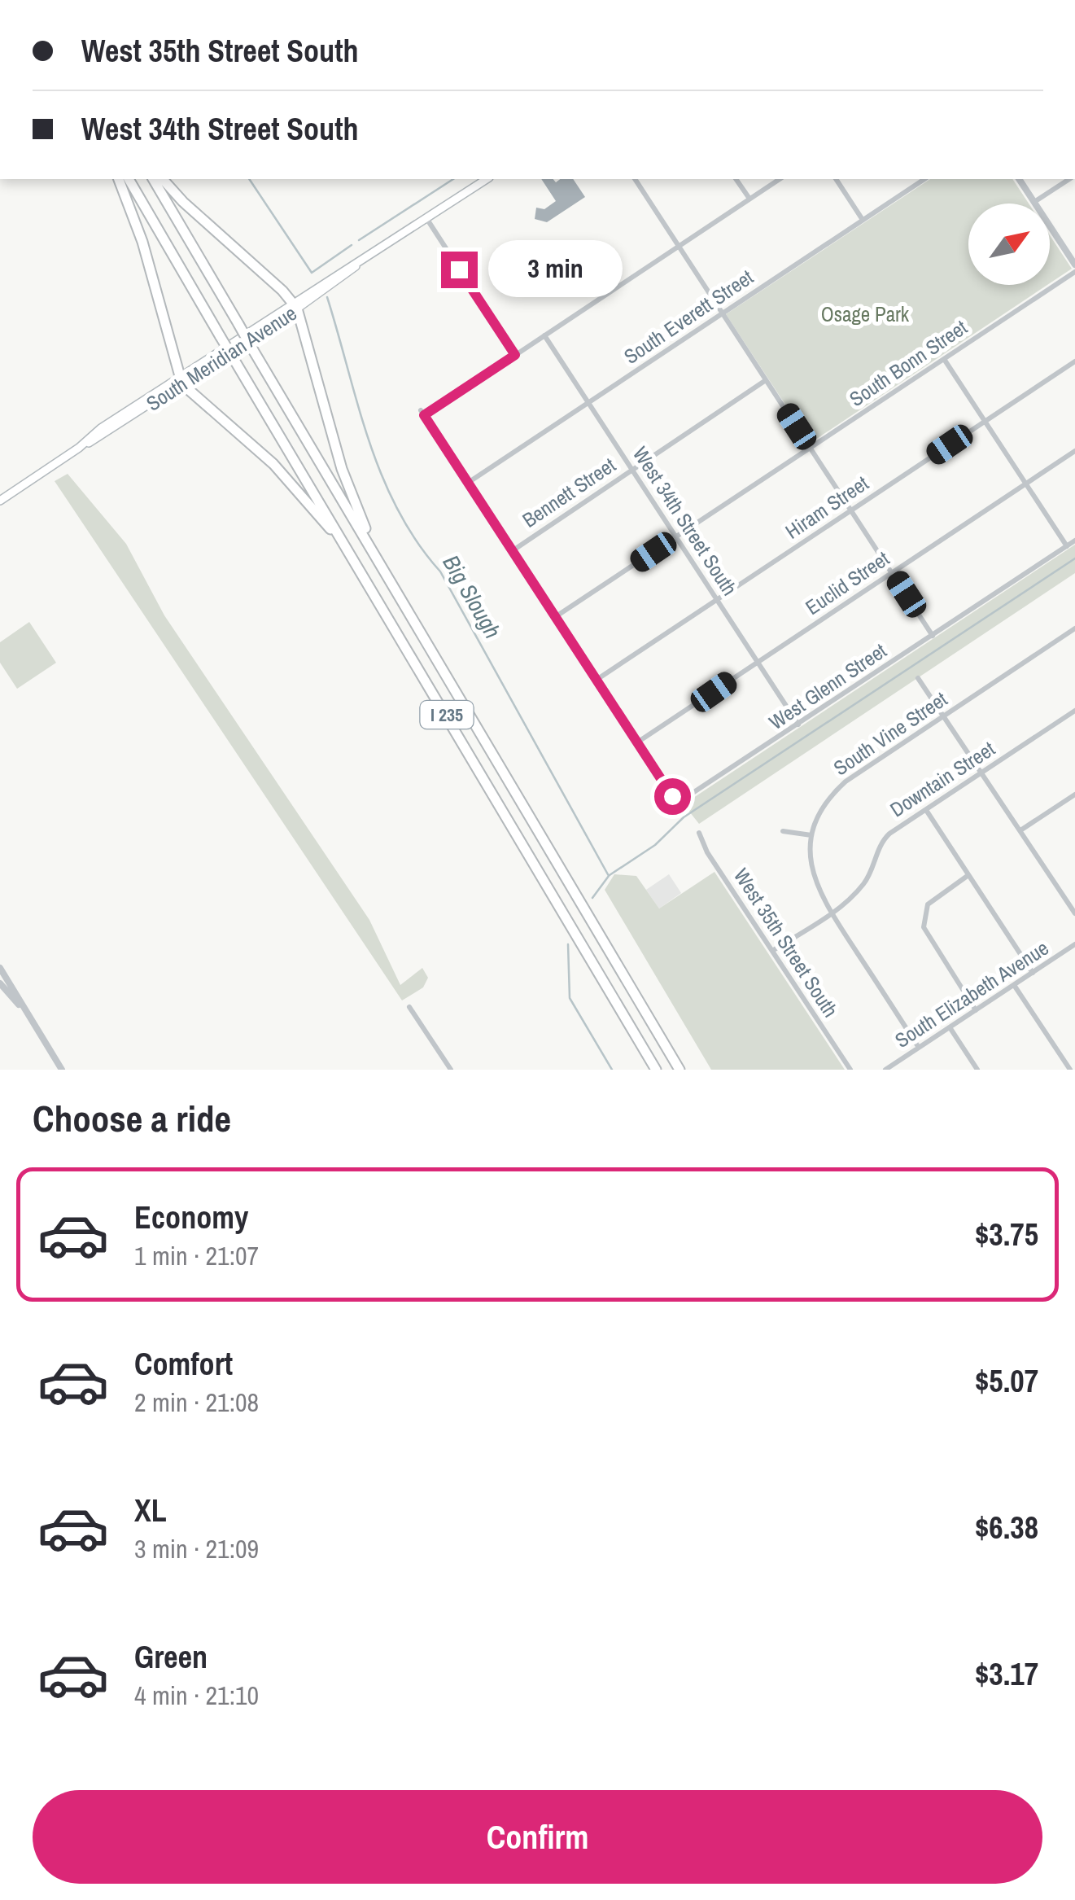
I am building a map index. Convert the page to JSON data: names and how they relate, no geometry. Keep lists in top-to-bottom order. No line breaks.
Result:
{"streets":{"highway":["I 235"],"main road":["South Meridian Avenue"],"street":["South Everett Street","South Bonn Street","Bennett Street","Hiram Street","West 34th Street South","Euclid Street","West Glenn Street","South Vine Street","Downtain Street","West 35th Street South","South Elizabeth Avenue"]},"crossings":[["South Everett Street","West 34th Street South"],["South Bonn Street","West 34th Street South"],["Bennett Street","West 34th Street South"],["Hiram Street","West 34th Street South"],["West 34th Street South","Euclid Street"],["West 34th Street South","West Glenn Street"],["Euclid Street","West Glenn Street"],["South Vine Street","Downtain Street"],["South Vine Street","South Elizabeth Avenue"],["Downtain Street","West 35th Street South"]],"water":["Big Slough"],"parks":["Osage Park"],"north":"top right","page":{"banner":["West 35th Street South","West 34th Street South"],"bubble":"3 min","heading":"Choose a ride","list":[{"name":"Economy","note":"1 min · 21:07","value":"$3.75"},{"name":"Comfort","note":"2 min · 21:08","value":"$5.07"},{"name":"XL","note":"3 min · 21:09","value":"$6.38"},{"name":"Green","note":"4 min · 21:10","value":"$3.17"}],"buttons":"Confirm"}}
